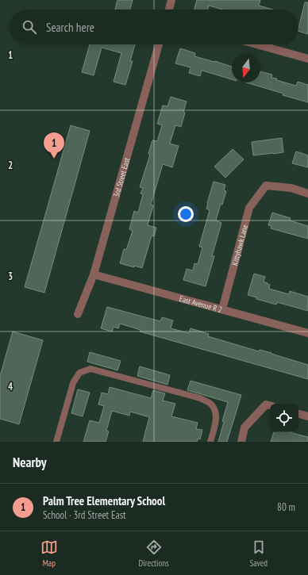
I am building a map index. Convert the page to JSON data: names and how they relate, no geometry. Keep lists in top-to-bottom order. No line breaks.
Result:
{"streets":{"street":["3rd Street East","Kittyhawk Lane","East Avenue R 2"]},"crossings":[["3rd Street East","East Avenue R 2"],["Kittyhawk Lane","East Avenue R 2"]],"north":"bottom","page":{"search":"Search here","pins":"1","heading":"Nearby","list":[{"mark":"1","name":"Palm Tree Elementary School","note":"School · 3rd Street East","value":"80 m"}],"nav":["Map","Directions","Saved"]},"grid":{"rows":["1","2","3","4"]}}
